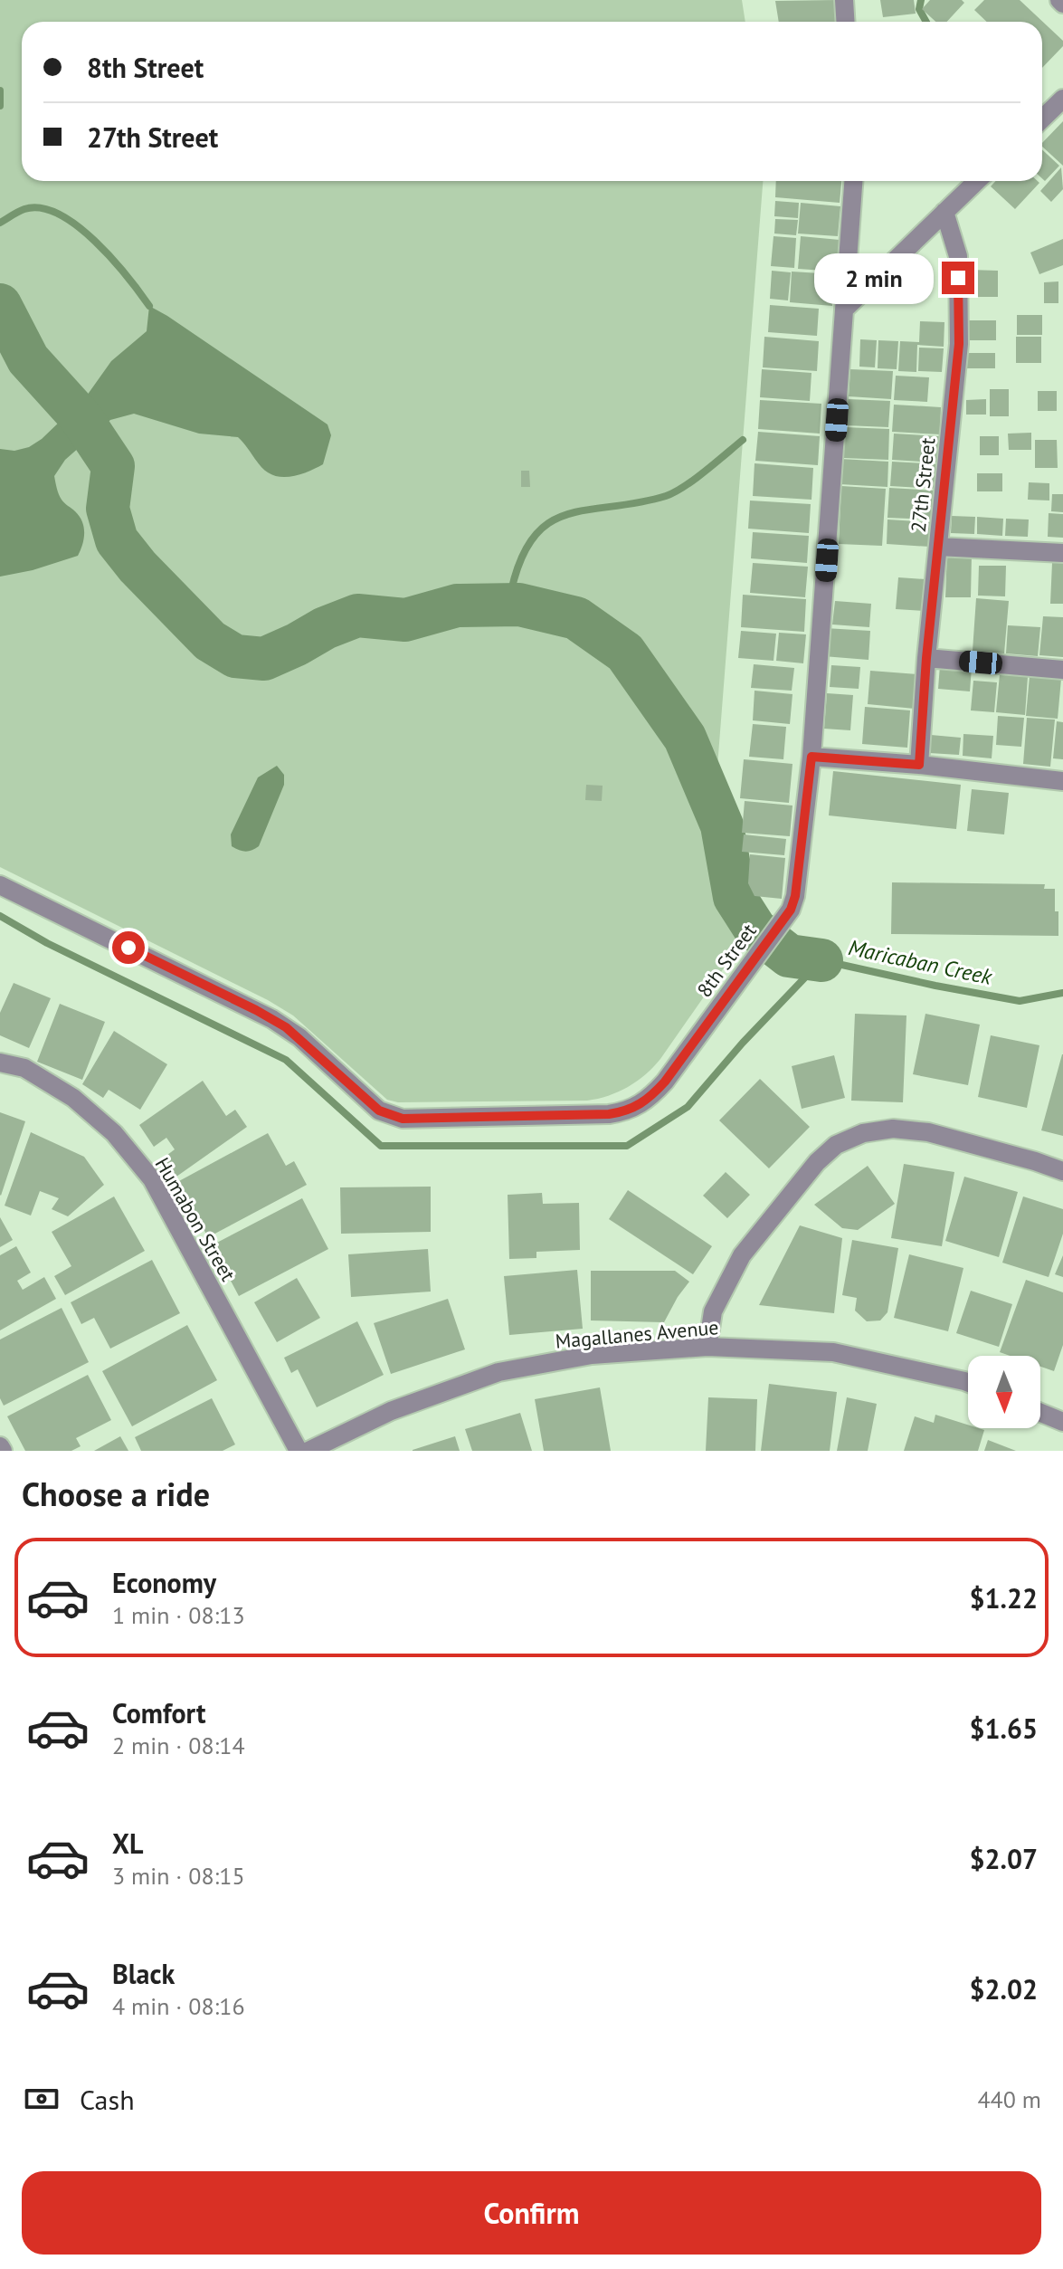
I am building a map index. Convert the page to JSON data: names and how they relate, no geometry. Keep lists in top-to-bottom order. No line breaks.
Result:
{"streets":{"street":["27th Street","8th Street","Humabon Street","Magallanes Avenue"]},"water":["Maricaban Creek"],"north":"bottom","page":{"banner":["8th Street","27th Street"],"bubble":"2 min","heading":"Choose a ride","list":[{"name":"Economy","note":"1 min · 08:13","value":"$1.22"},{"name":"Comfort","note":"2 min · 08:14","value":"$1.65"},{"name":"XL","note":"3 min · 08:15","value":"$2.07"},{"name":"Black","note":"4 min · 08:16","value":"$2.02"}],"pay":["Cash","440 m"],"buttons":"Confirm"}}
